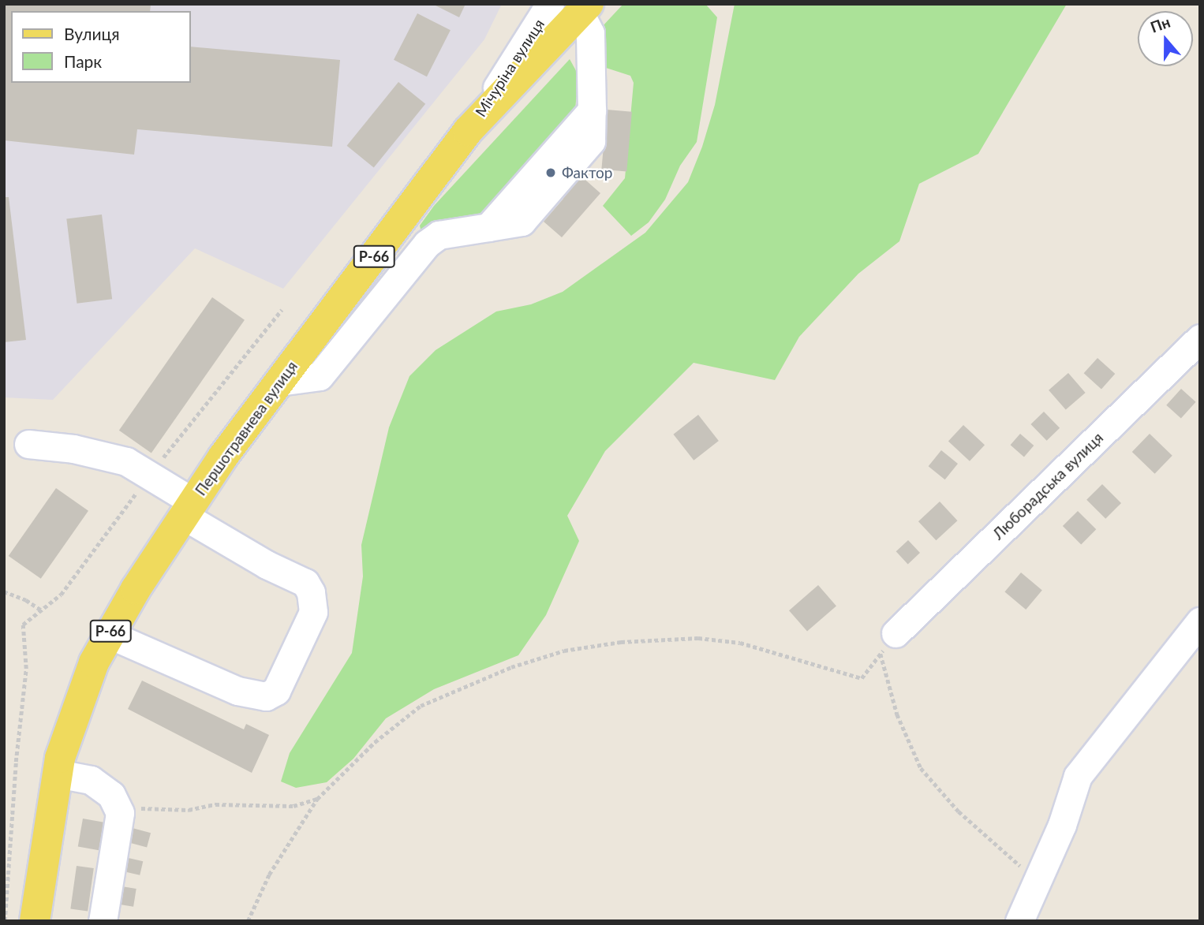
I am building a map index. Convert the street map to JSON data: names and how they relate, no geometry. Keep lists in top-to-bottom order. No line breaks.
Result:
{"streets":{"main road":["Р-66","Першотравнева вулиця"],"street":["Мічуріна вулиця","Люборадська вулиця"]},"crossings":[["Мічуріна вулиця","Першотравнева вулиця"]],"places":["Фактор"],"legend":["Вулиця","Парк"],"north":"top"}
